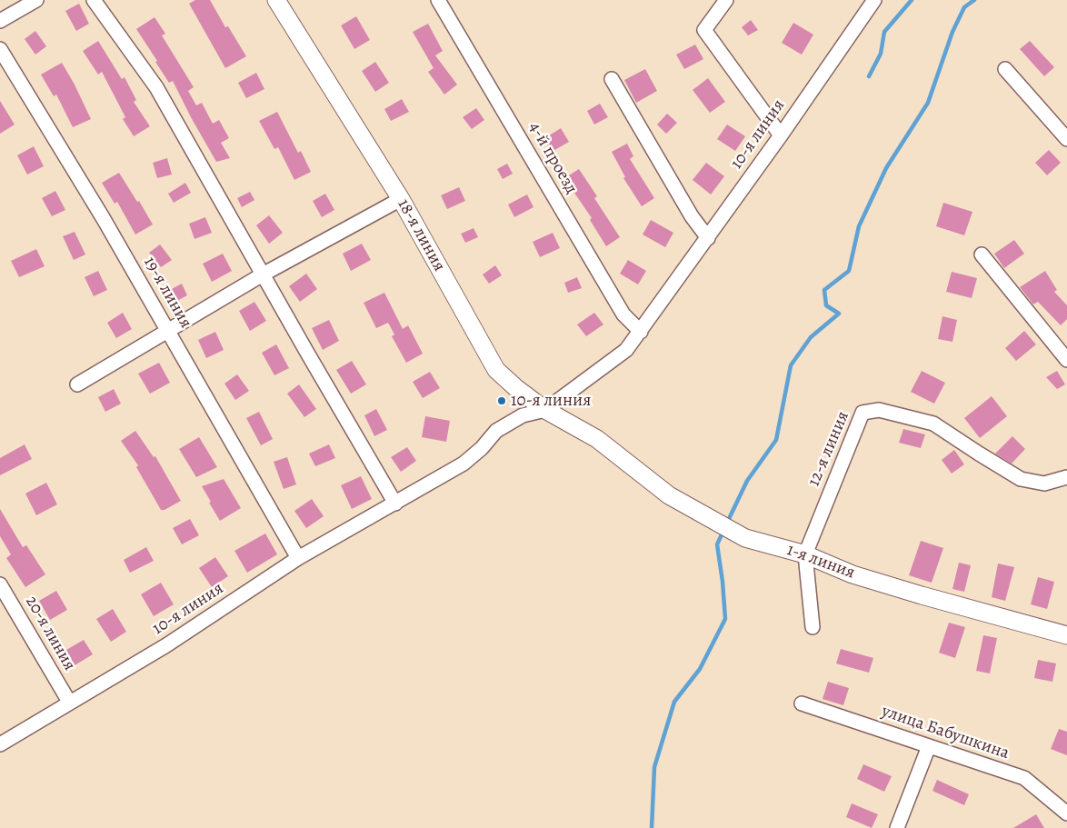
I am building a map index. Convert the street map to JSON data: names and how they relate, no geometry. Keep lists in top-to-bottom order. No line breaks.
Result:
{"streets":{"street":["10-я линия","4-й проезд","18-я линия","19-я линия","12-я линия","1-я линия","20-я линия","улица Бабушкина"]},"crossings":[["10-я линия","4-й проезд"],["10-я линия","18-я линия"],["10-я линия","19-я линия"],["10-я линия","20-я линия"],["18-я линия","1-я линия"],["12-я линия","1-я линия"]],"places":["10-я линия"]}
